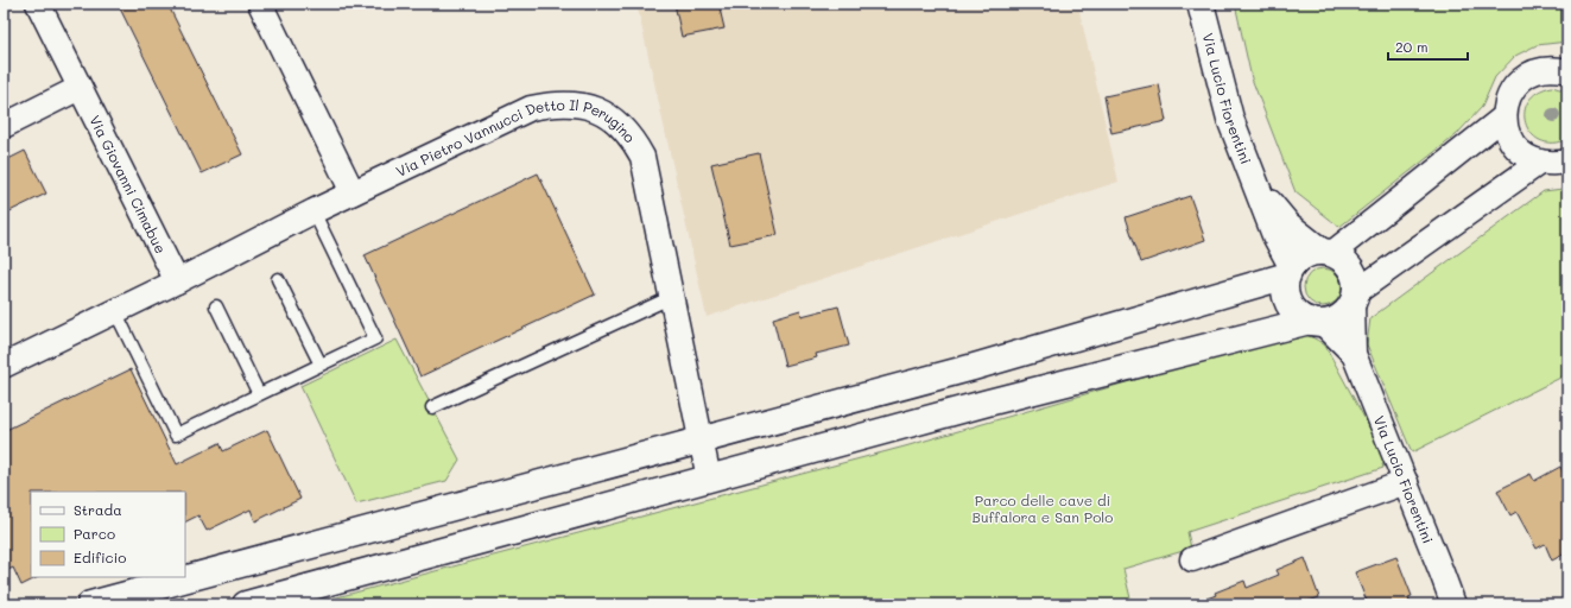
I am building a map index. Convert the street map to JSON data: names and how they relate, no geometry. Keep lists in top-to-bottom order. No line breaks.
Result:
{"streets":{"street":["Via Lucio Fiorentini","Via Pietro Vannucci Detto Il Perugino","Via Giovanni Cimabue"]},"crossings":[["Via Pietro Vannucci Detto Il Perugino","Via Giovanni Cimabue"]],"parks":["Parco delle cave di Buffalora e San Polo"],"legend":["Strada","Parco","Edificio"],"scale_bar":"20 m"}
